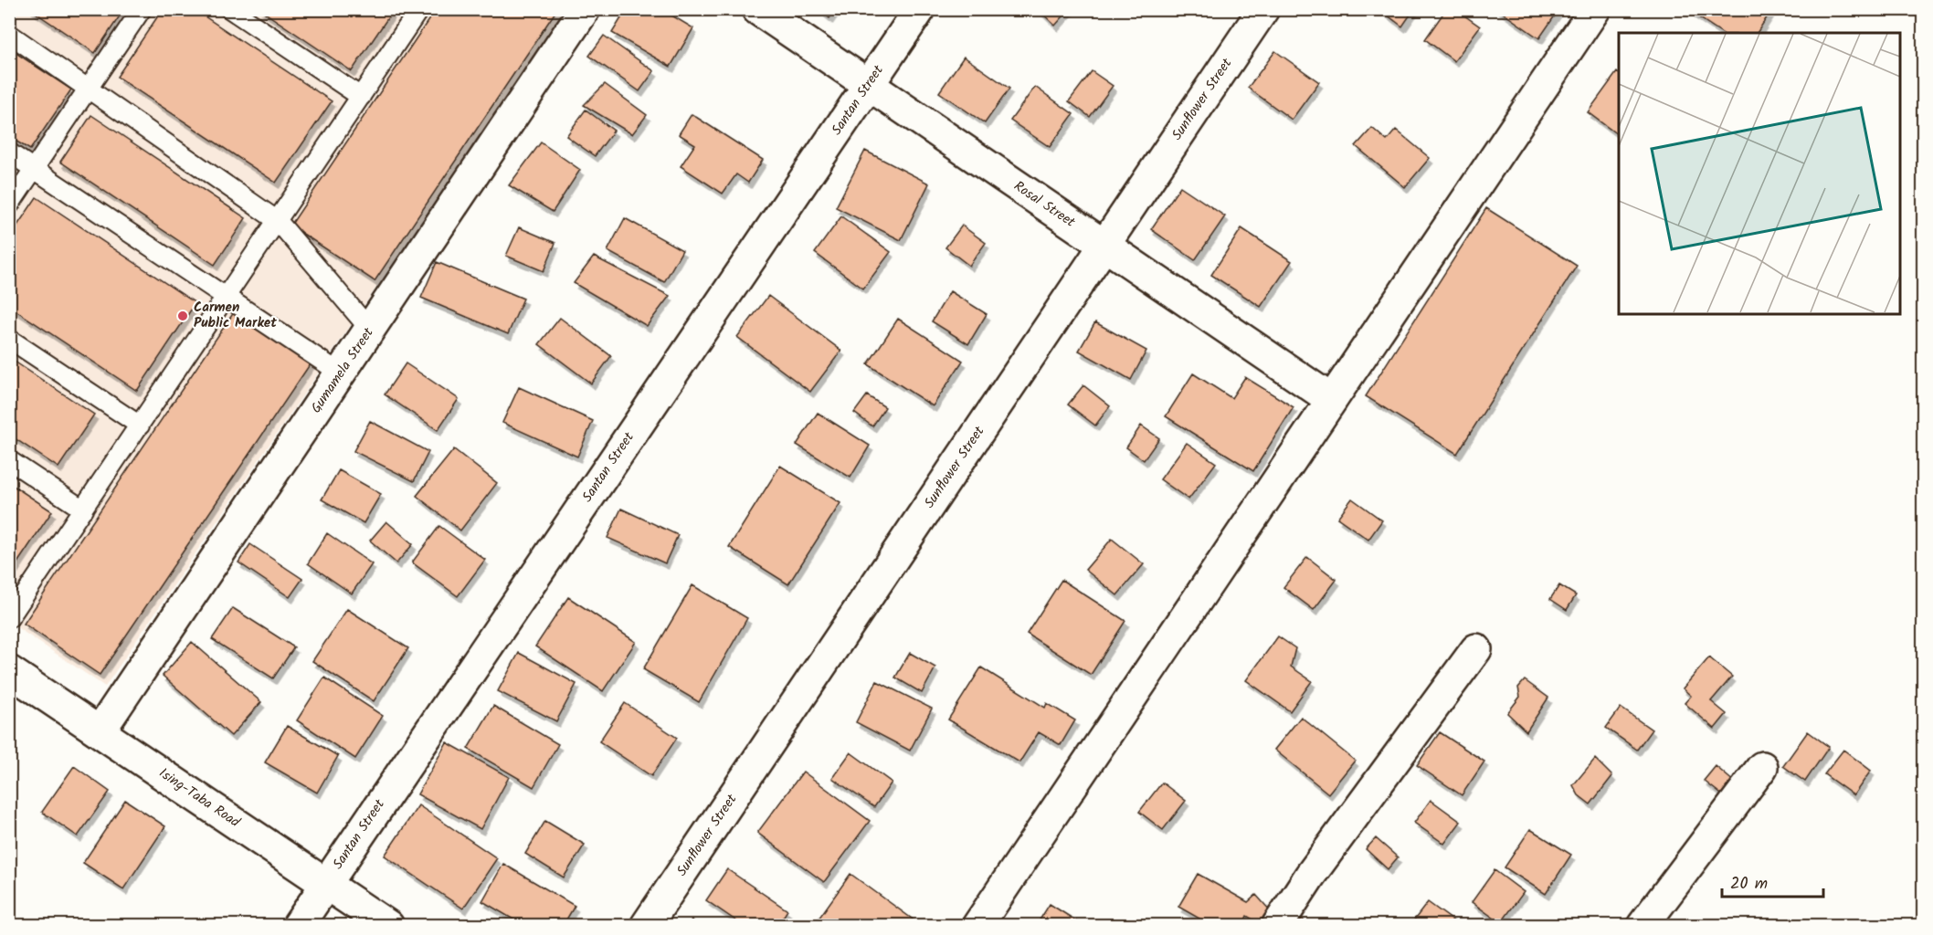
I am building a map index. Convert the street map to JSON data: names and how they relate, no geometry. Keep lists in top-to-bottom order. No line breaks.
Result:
{"streets":{"street":["Sunflower Street","Santan Street","Rosal Street","Gumamela Street","Ising-Taba Road"]},"crossings":[["Sunflower Street","Rosal Street"],["Santan Street","Rosal Street"],["Santan Street","Ising-Taba Road"],["Gumamela Street","Ising-Taba Road"]],"places":["Carmen Public Market"],"scale_bar":"20 m"}
